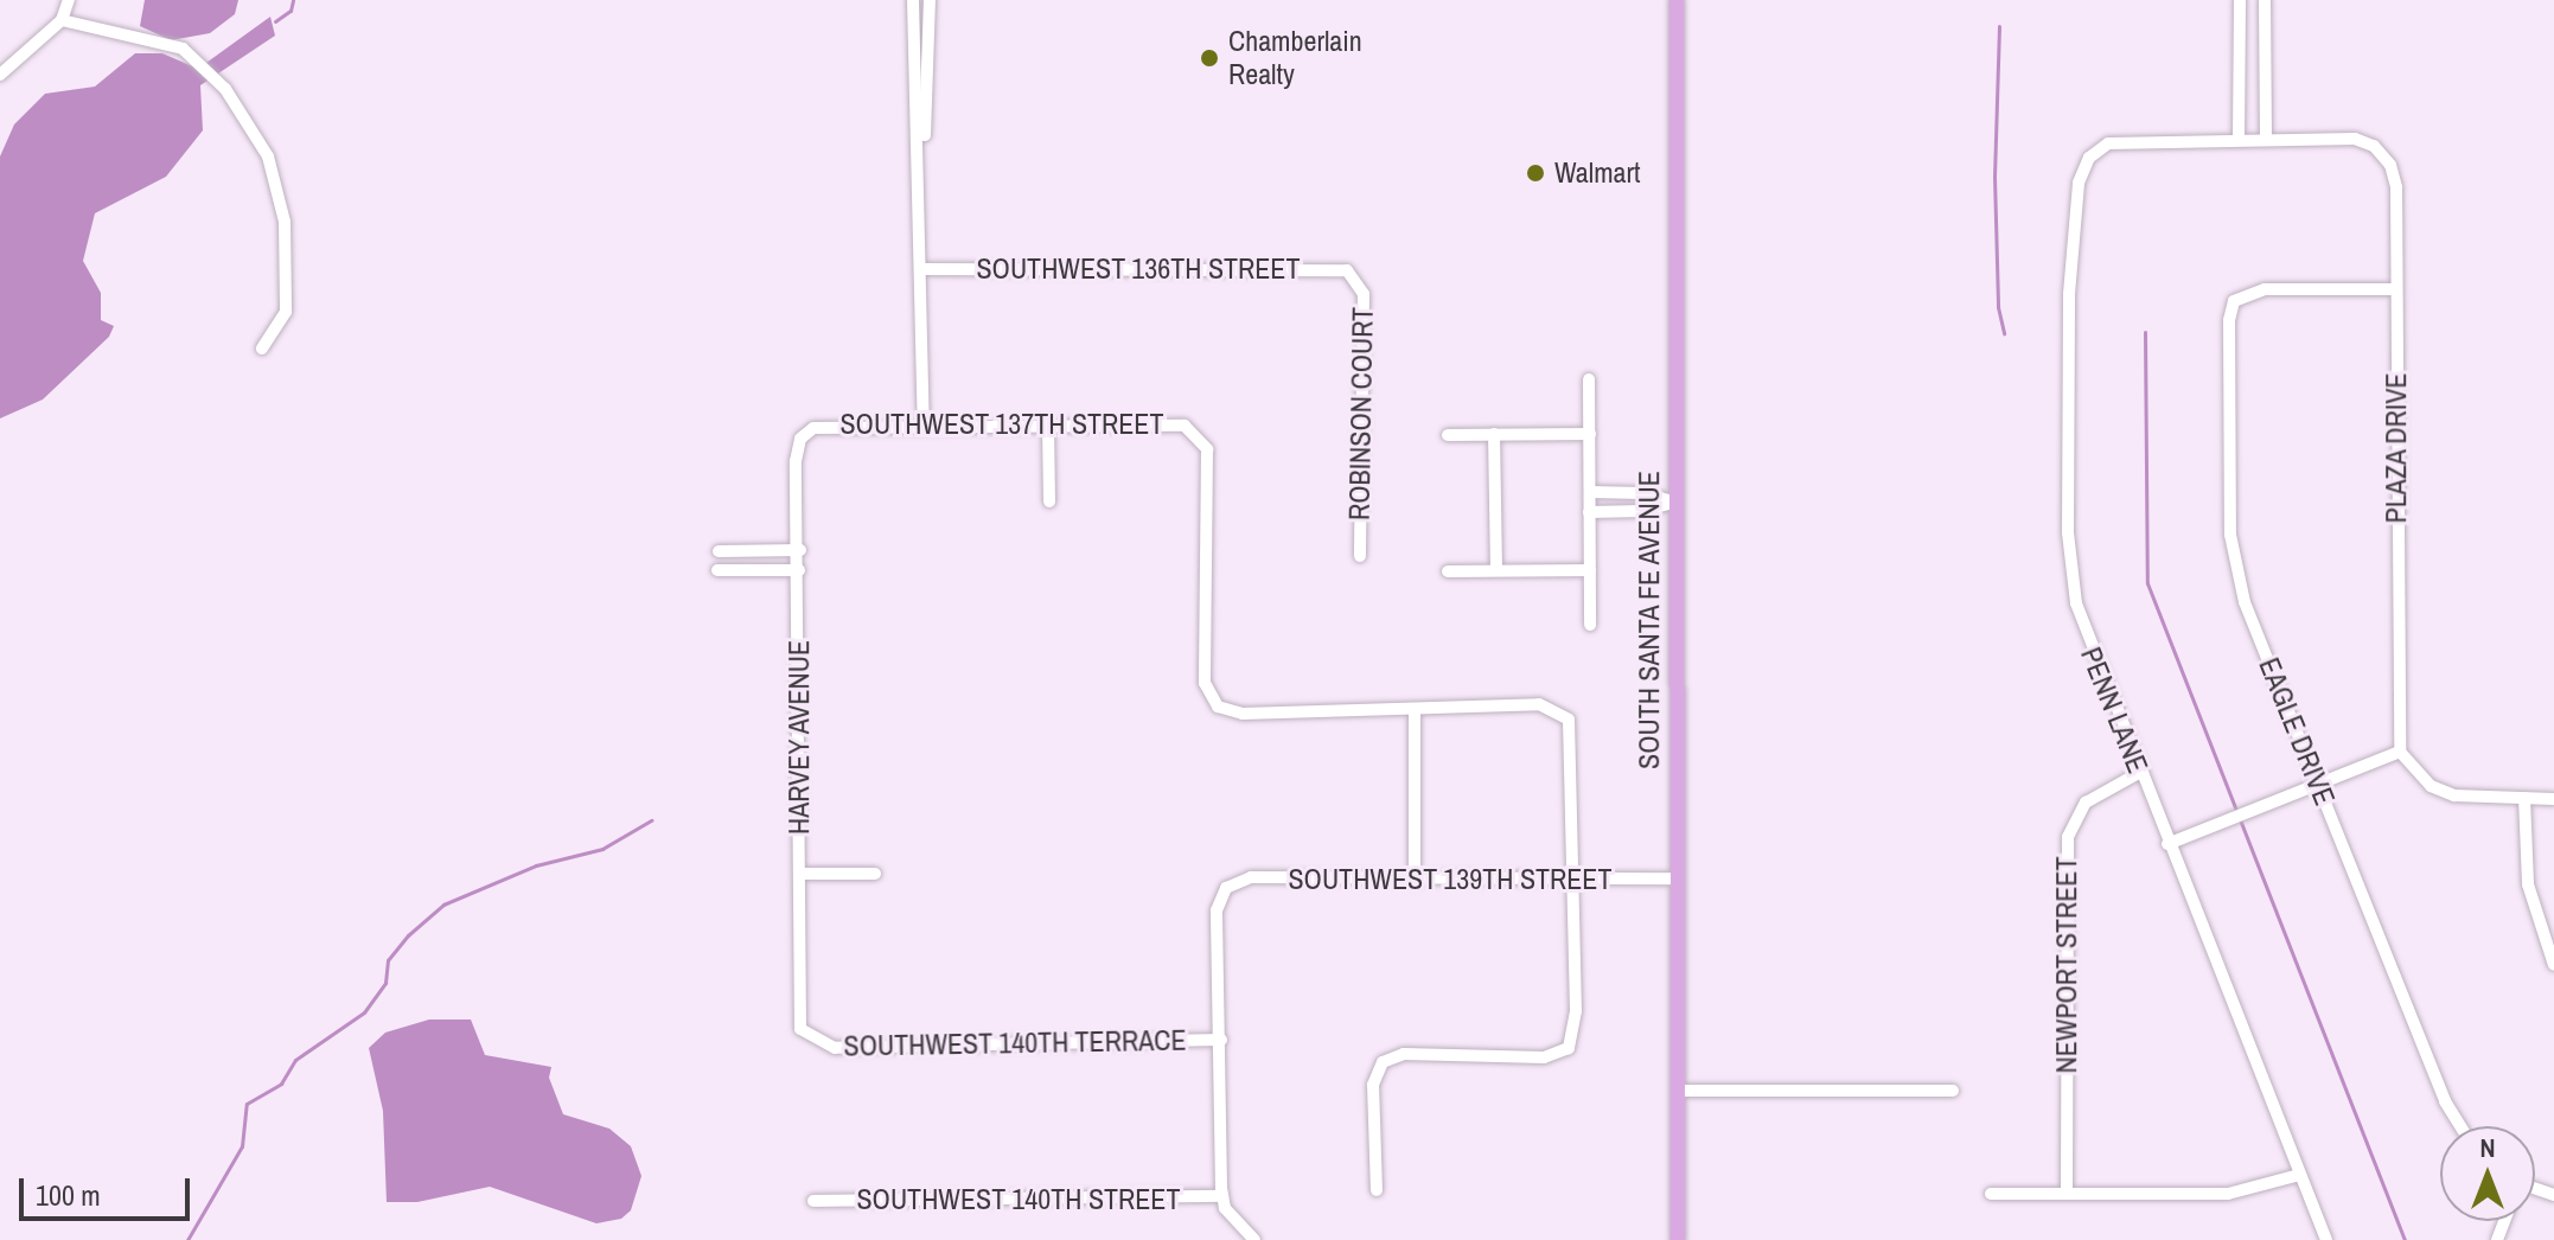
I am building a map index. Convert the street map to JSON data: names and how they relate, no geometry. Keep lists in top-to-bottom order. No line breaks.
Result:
{"streets":{"main road":["SOUTH SANTA FE AVENUE"],"street":["SOUTHWEST 136TH STREET","ROBINSON COURT","SOUTHWEST 137TH STREET","PLAZA DRIVE","PENN LANE","EAGLE DRIVE","HARVEY AVENUE","SOUTHWEST 139TH STREET","NEWPORT STREET","SOUTHWEST 140TH TERRACE","SOUTHWEST 140TH STREET"]},"crossings":[["SOUTHWEST 136TH STREET","ROBINSON COURT"],["SOUTHWEST 137TH STREET","HARVEY AVENUE"],["PLAZA DRIVE","EAGLE DRIVE"],["SOUTH SANTA FE AVENUE","SOUTHWEST 139TH STREET"],["PENN LANE","NEWPORT STREET"],["HARVEY AVENUE","SOUTHWEST 140TH TERRACE"],["SOUTHWEST 139TH STREET","SOUTHWEST 140TH TERRACE"]],"places":["Chamberlain Realty","Walmart"],"scale_bar":"100 m","north":"top"}
